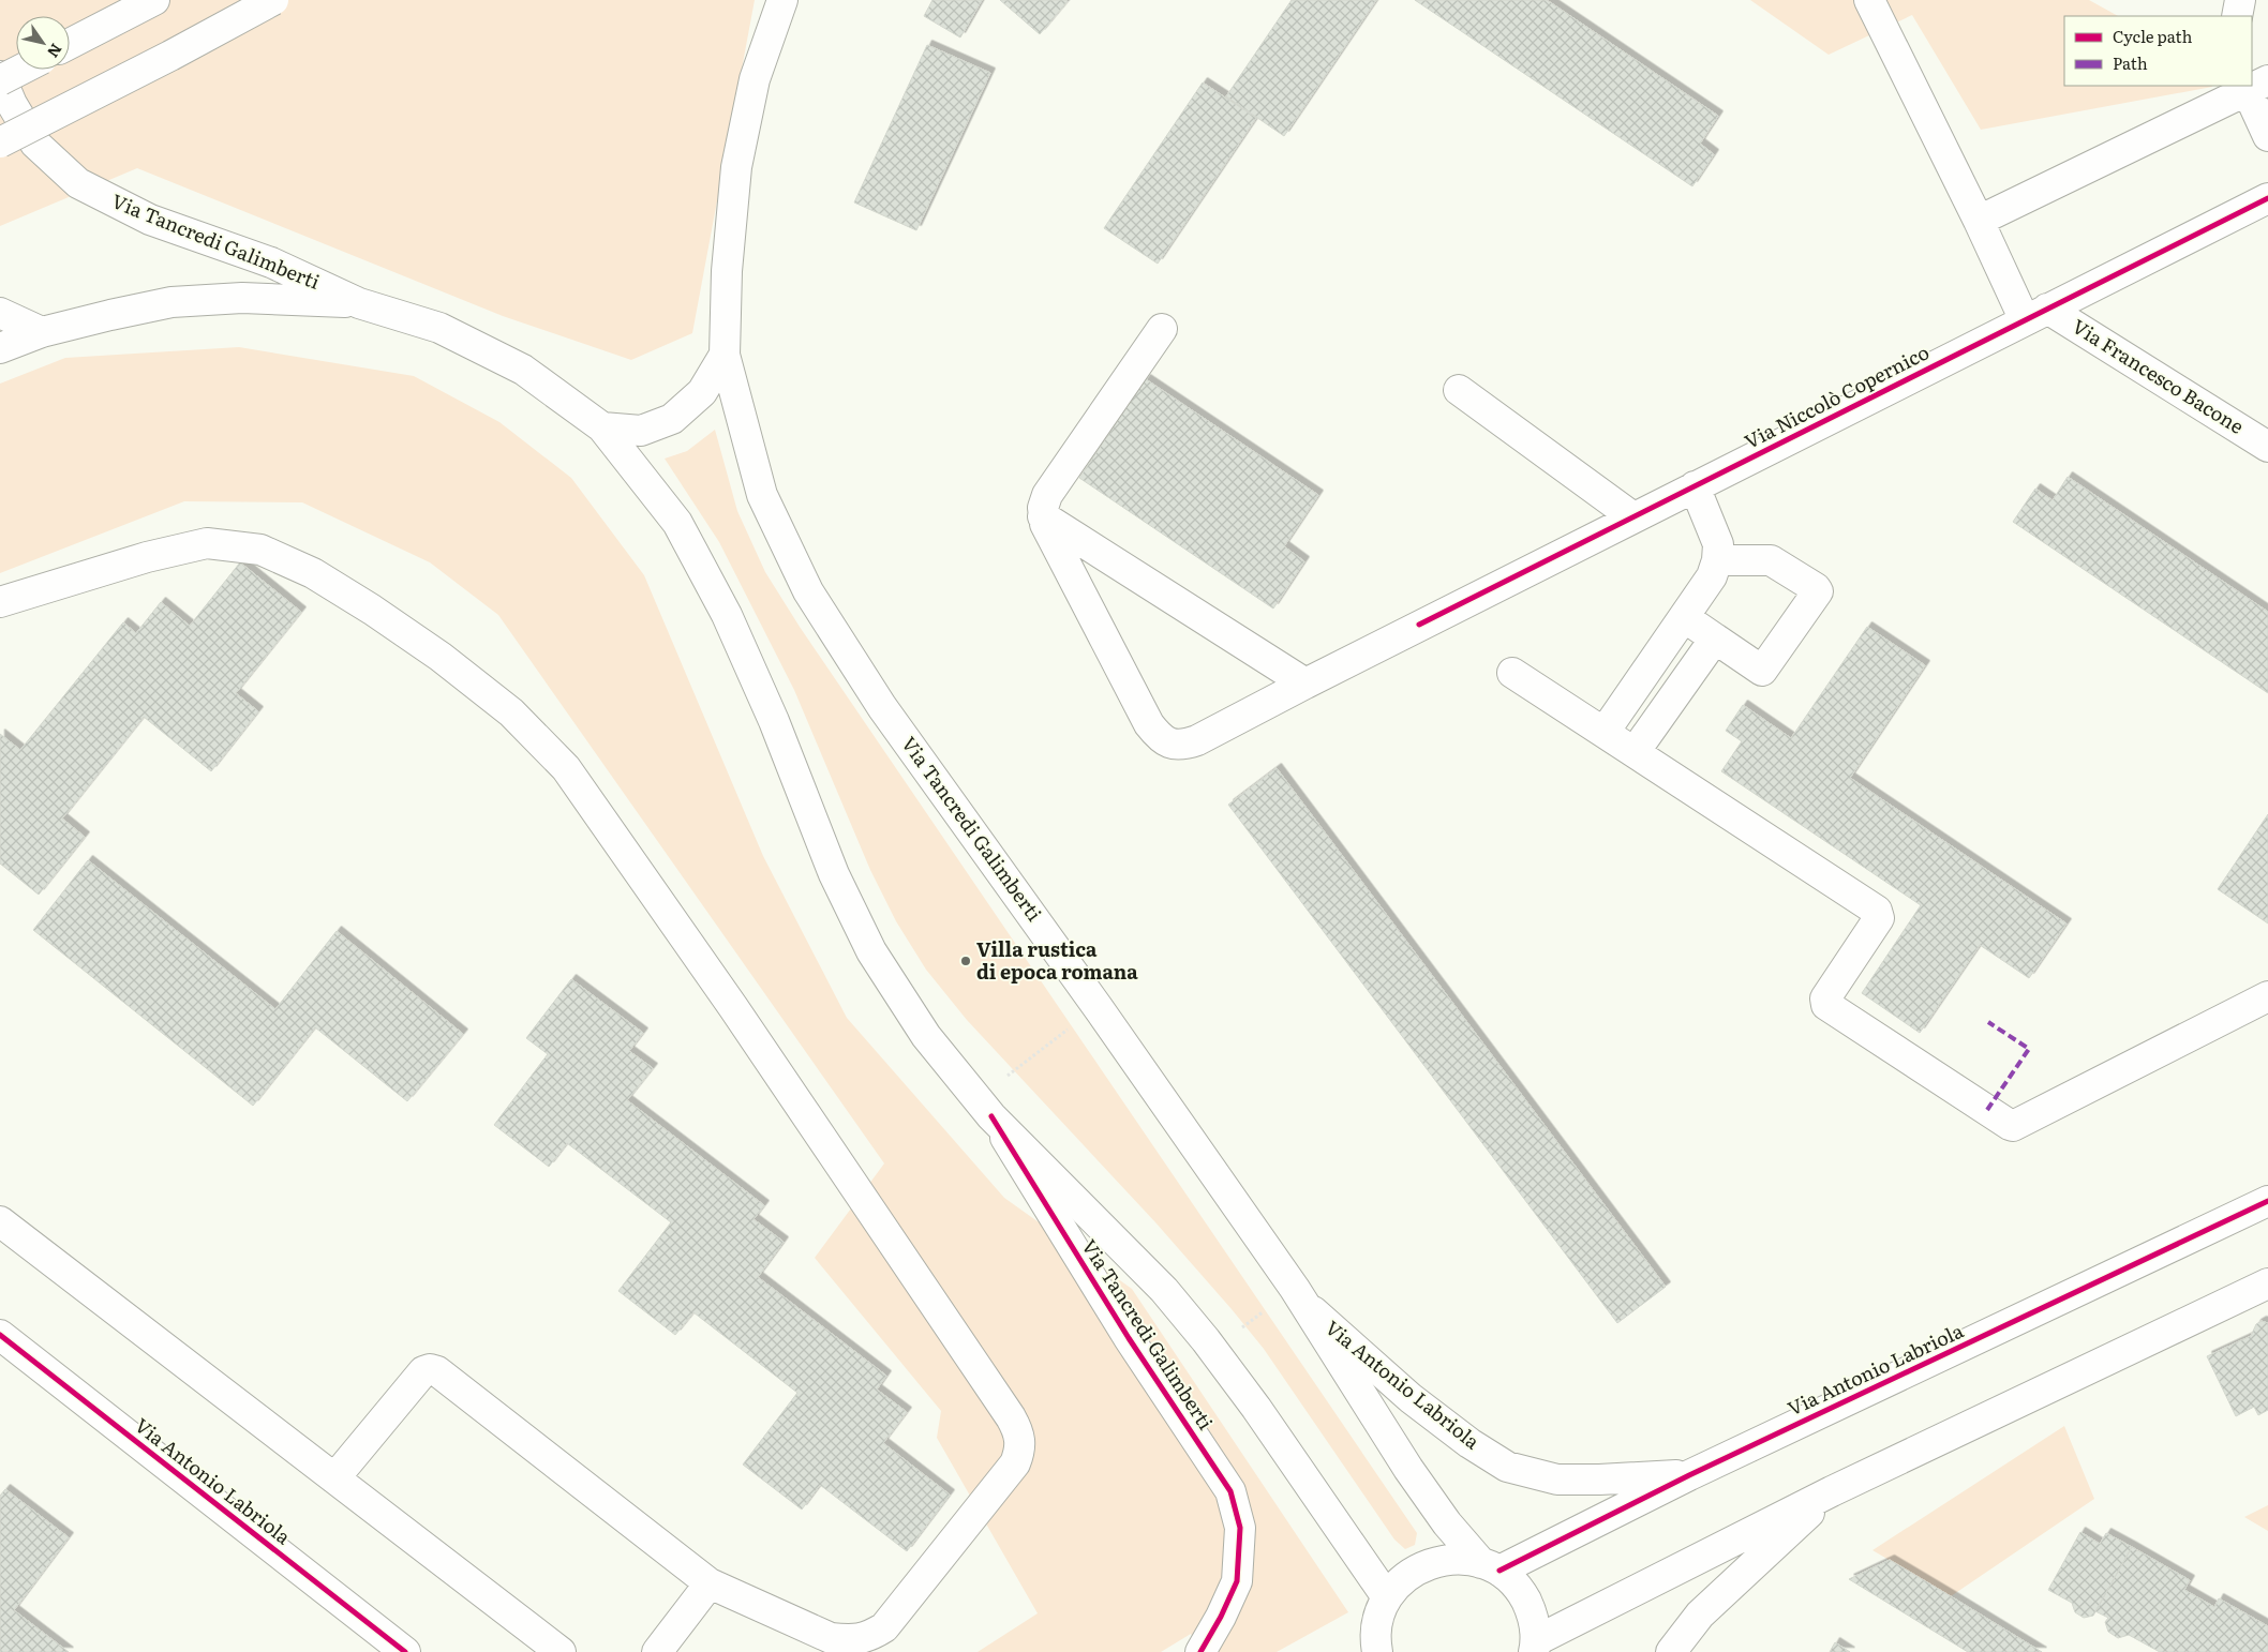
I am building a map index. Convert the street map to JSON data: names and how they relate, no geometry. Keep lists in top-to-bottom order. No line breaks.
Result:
{"streets":{"main road":["Via Tancredi Galimberti","Via Francesco Bacone","Via Niccolò Copernico","Via Antonio Labriola"]},"crossings":[["Via Tancredi Galimberti","Via Antonio Labriola"],["Via Francesco Bacone","Via Niccolò Copernico"]],"places":["Villa rustica di epoca romana"],"legend":["Cycle path","Path"],"north":"bottom right"}
